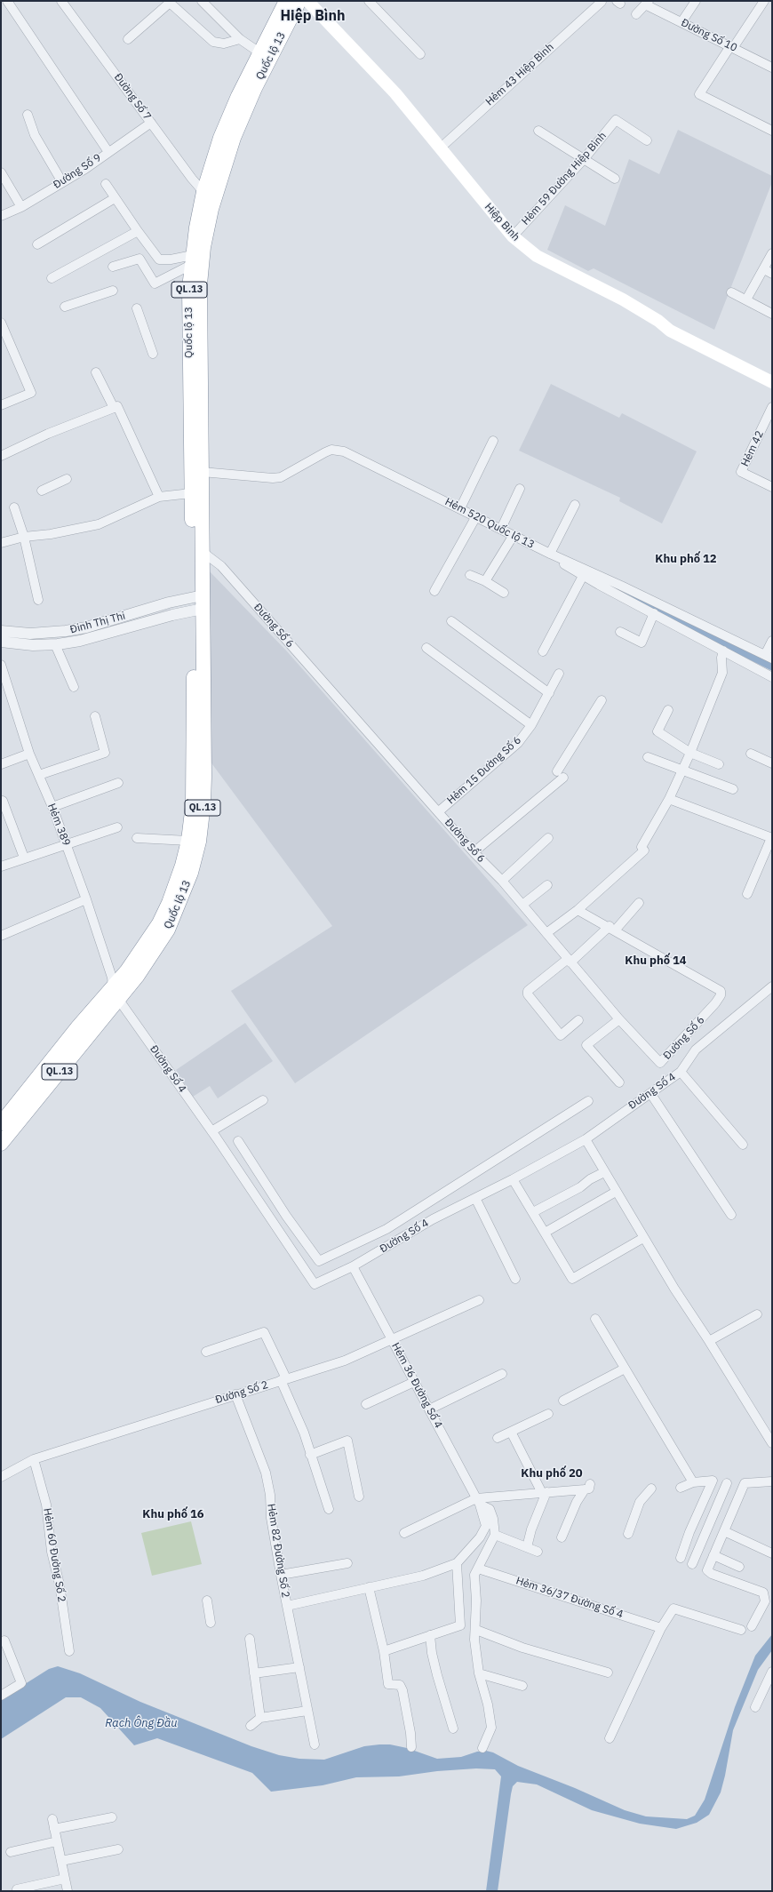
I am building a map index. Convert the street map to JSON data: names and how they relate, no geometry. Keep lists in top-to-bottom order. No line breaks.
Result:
{"streets":{"highway":["Quốc lộ 13","QL.13"],"main road":["Hiệp Bình"],"street":["Đường Số 10","Hẻm 43 Hiệp Bình","Đường Số 7","Đường Số 9","Hẻm 59 Đường Hiệp Bình","Hẻm 42","Hẻm 520 Quốc lộ 13","Đinh Thị Thi","Đường Số 6","Hẻm 15 Đường Số 6","Hẻm 389","Đường Số 4","Hẻm 36 Đường Số 4","Đường Số 2","Hẻm 82 Đường Số 2","Hẻm 60 Đường Số 2","Hẻm 36/37 Đường Số 4"]},"crossings":[["Quốc lộ 13","Đường Số 7"],["Quốc lộ 13","Hẻm 520 Quốc lộ 13"],["Quốc lộ 13","Đinh Thị Thi"],["Quốc lộ 13","Đường Số 6"],["Quốc lộ 13","Hẻm 389"],["Quốc lộ 13","Đường Số 4"],["Hẻm 43 Hiệp Bình","Hiệp Bình"],["Đường Số 7","Đường Số 9"],["Hẻm 59 Đường Hiệp Bình","Hiệp Bình"],["Đường Số 6","Hẻm 15 Đường Số 6"],["Hẻm 389","Đường Số 4"],["Đường Số 4","Hẻm 36 Đường Số 4"],["Hẻm 36 Đường Số 4","Đường Số 2"],["Đường Số 2","Hẻm 82 Đường Số 2"],["Đường Số 2","Hẻm 60 Đường Số 2"]],"districts":["Hiệp Bình","Khu phố 12","Khu phố 14","Khu phố 20","Khu phố 16"],"water":["Rạch Ông Đầu"]}
